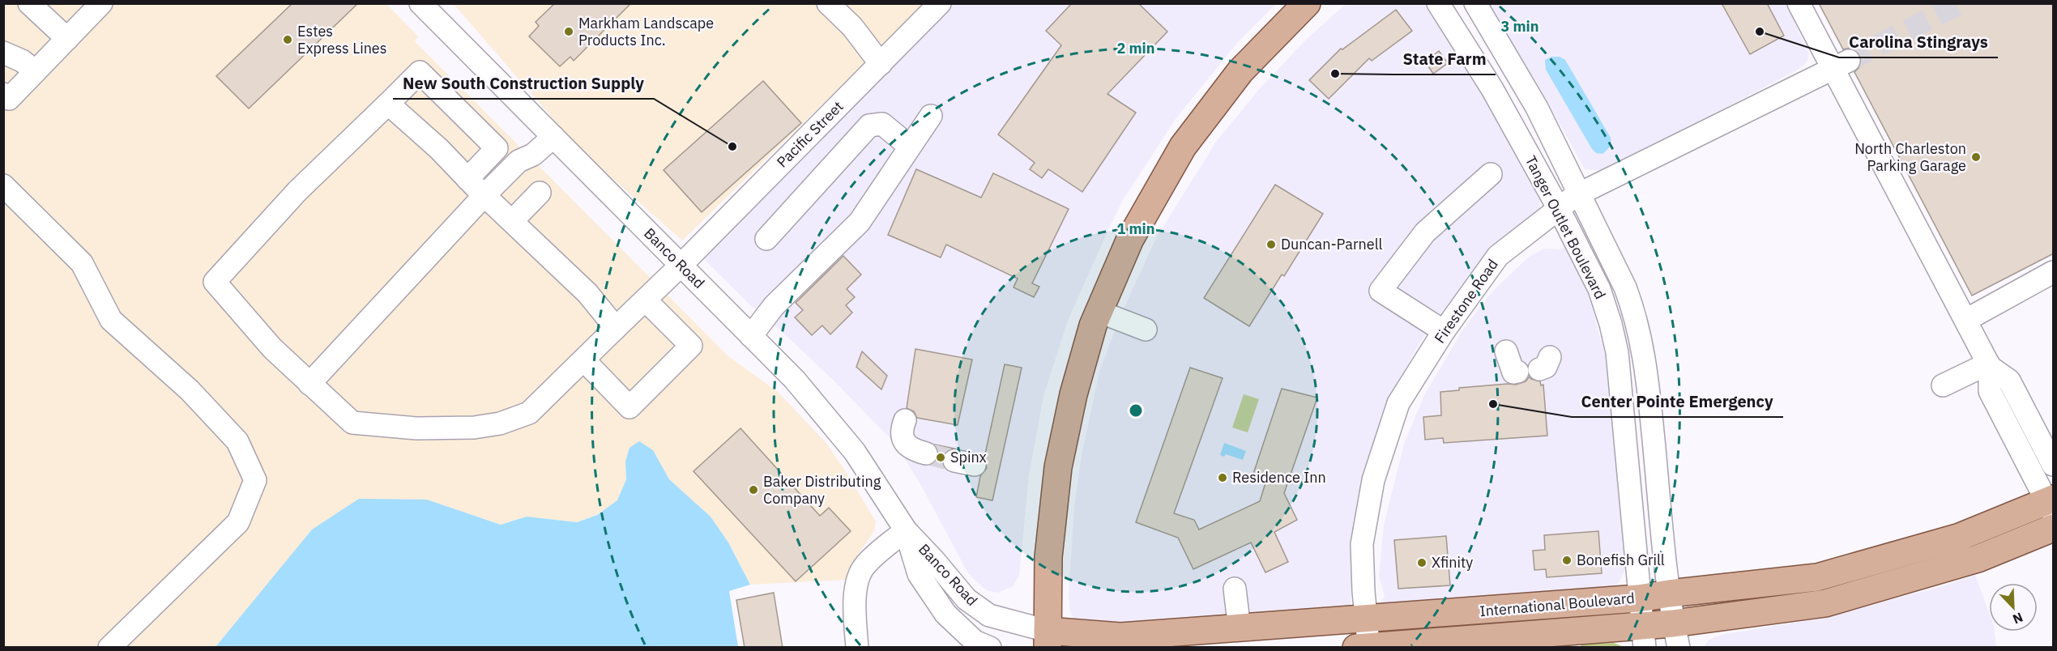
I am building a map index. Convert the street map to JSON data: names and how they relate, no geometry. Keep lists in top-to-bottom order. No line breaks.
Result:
{"streets":{"main road":["International Boulevard"],"street":["Pacific Street","Tanger Outlet Boulevard","Banco Road","Firestone Road"]},"crossings":[["Pacific Street","Banco Road"],["Tanger Outlet Boulevard","Firestone Road"],["Tanger Outlet Boulevard","International Boulevard"],["Banco Road","International Boulevard"],["Firestone Road","International Boulevard"]],"places":["Markham Landscape Products Inc.","Carolina Stingrays","Estes Express Lines","State Farm","New South Construction Supply","North Charleston Parking Garage","Duncan-Parnell","Center Pointe Emergency","Spinx","Residence Inn","Baker Distributing Company","Bonefish Grill","Xfinity"],"north":"bottom right","rings":["3 min","2 min","1 min"]}
